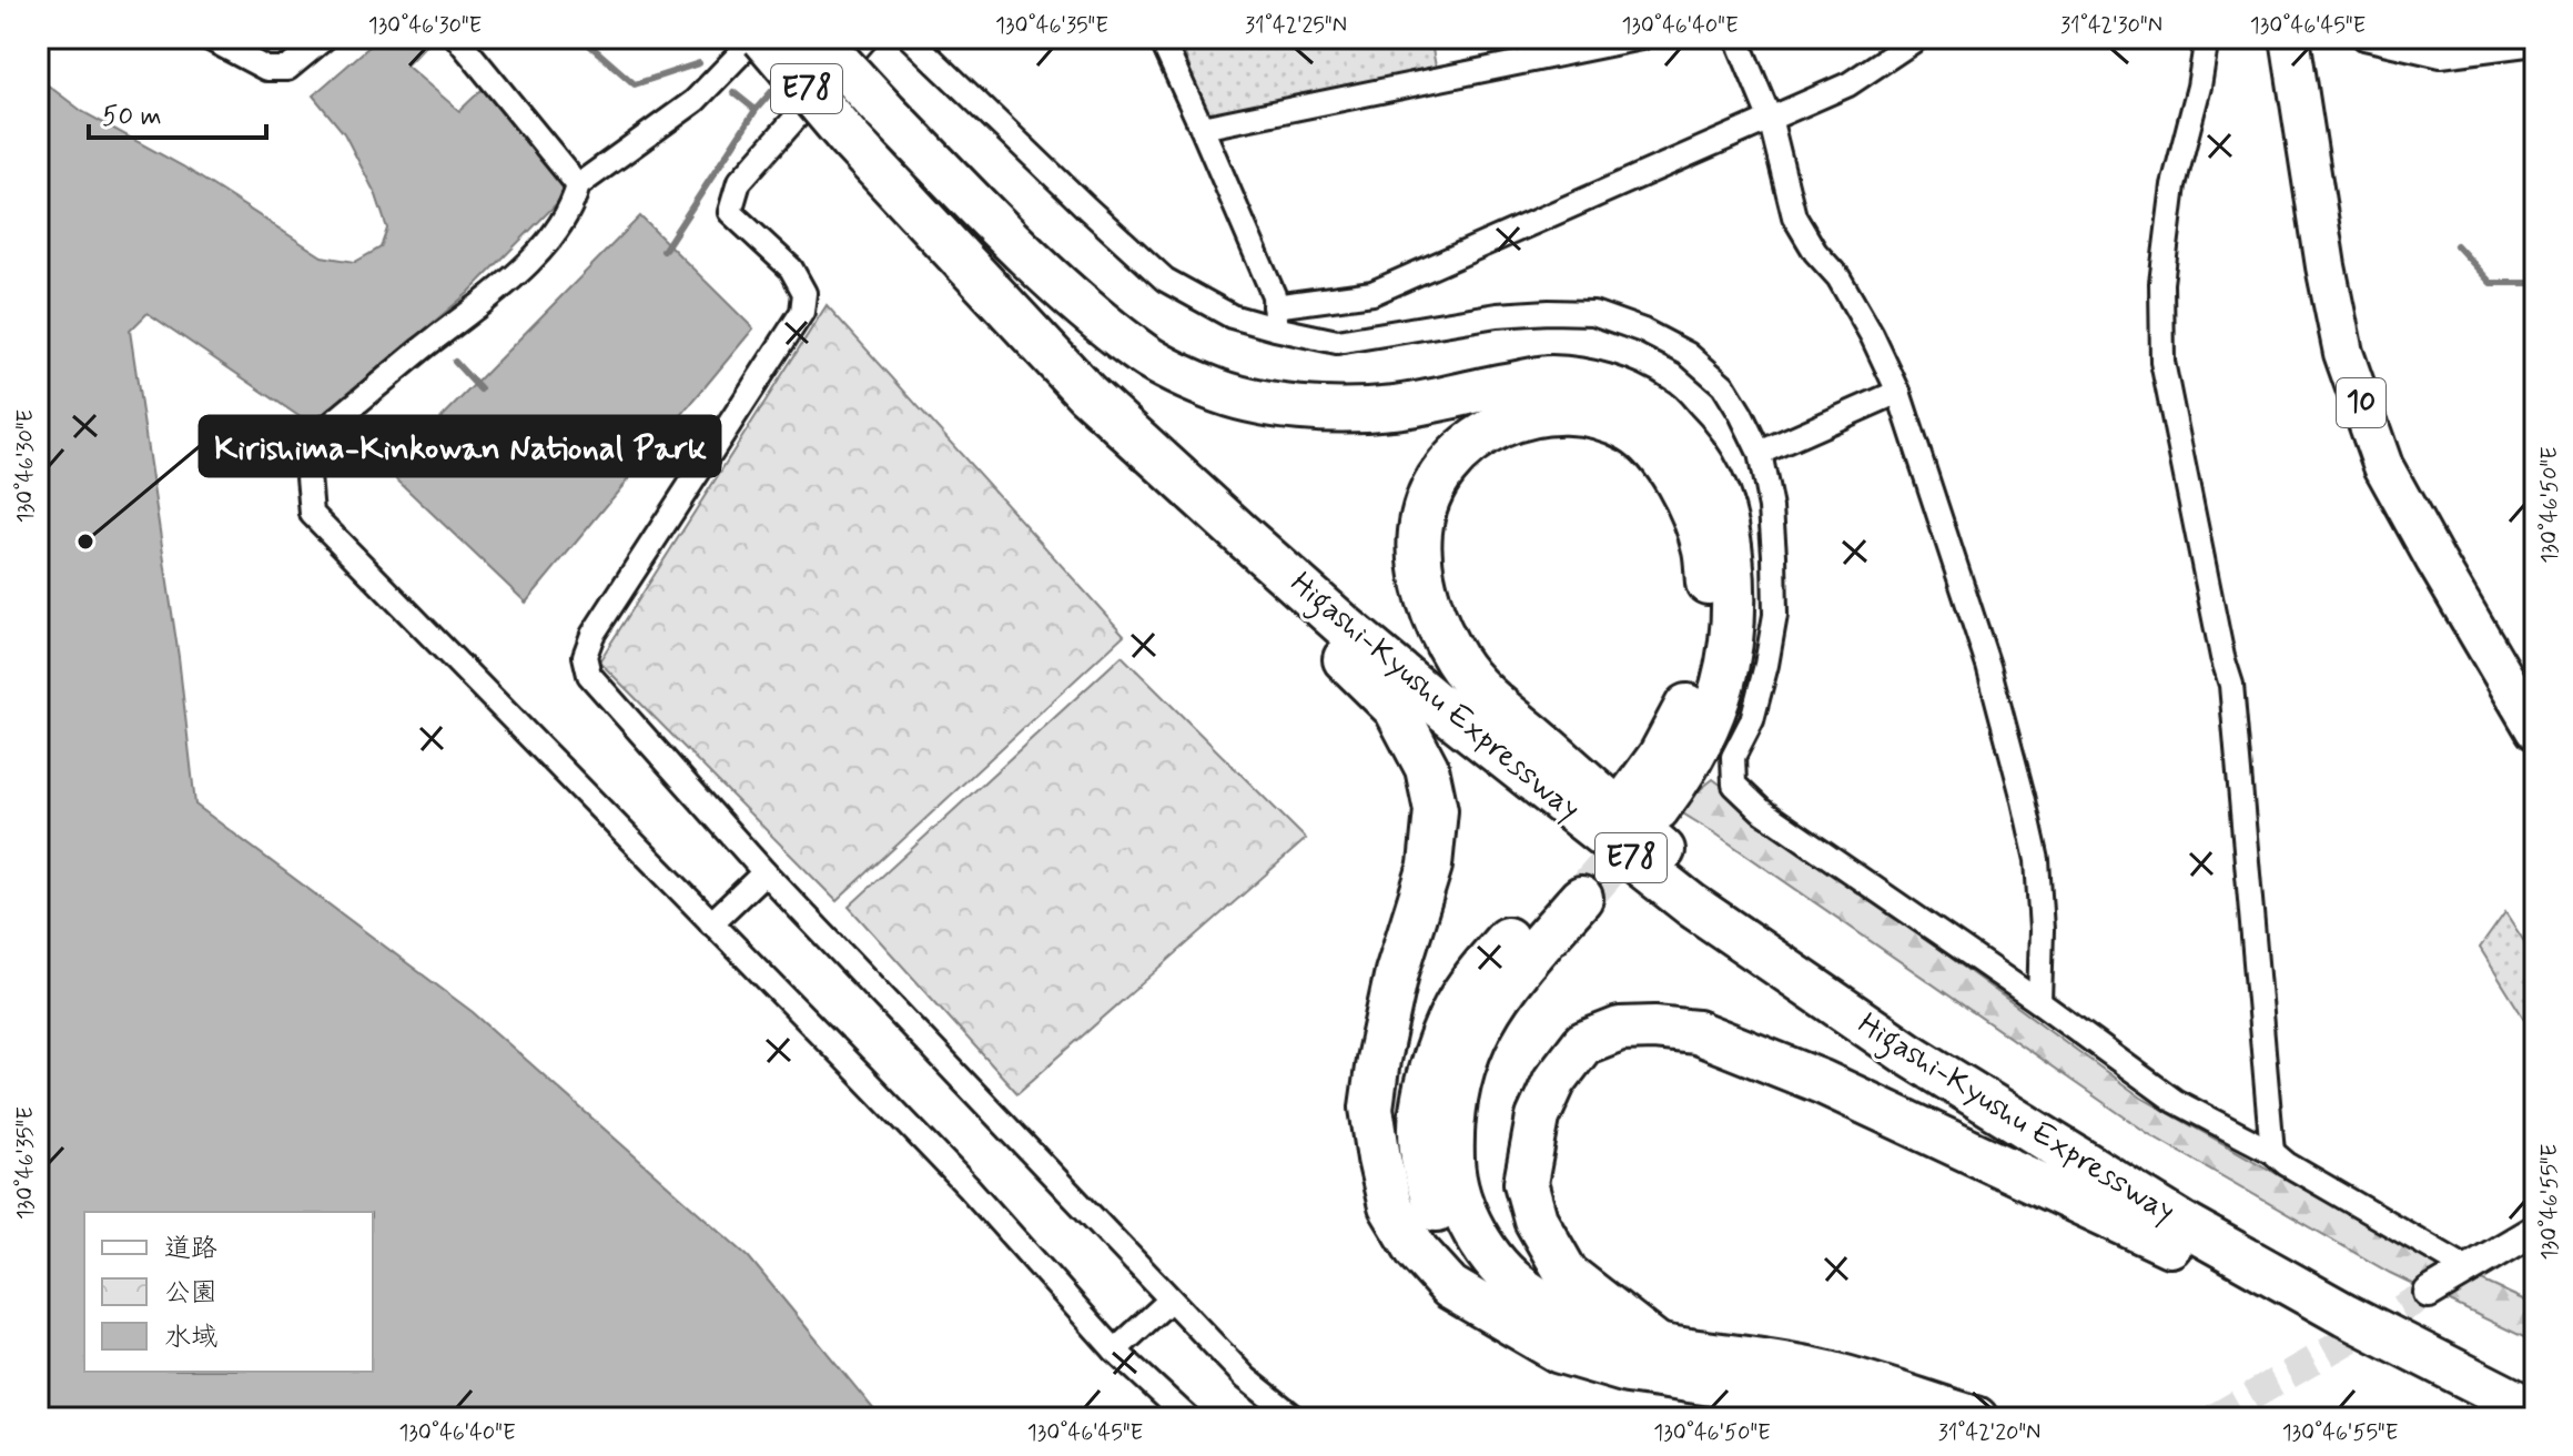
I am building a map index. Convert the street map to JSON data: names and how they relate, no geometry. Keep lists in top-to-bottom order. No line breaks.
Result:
{"streets":{"highway":["E78","10","Higashi-Kyushu Expressway"]},"places":["Kirishima-Kinkowan National Park"],"legend":["道路","公園","水域"],"scale_bar":"50 m","coordinates":["130°46'30\"E","130°46'35\"E","31°42'25\"N","130°46'40\"E","31°42'30\"N","130°46'45\"E","130°46'50\"E","130°46'55\"E","31°42'20\"N"]}
